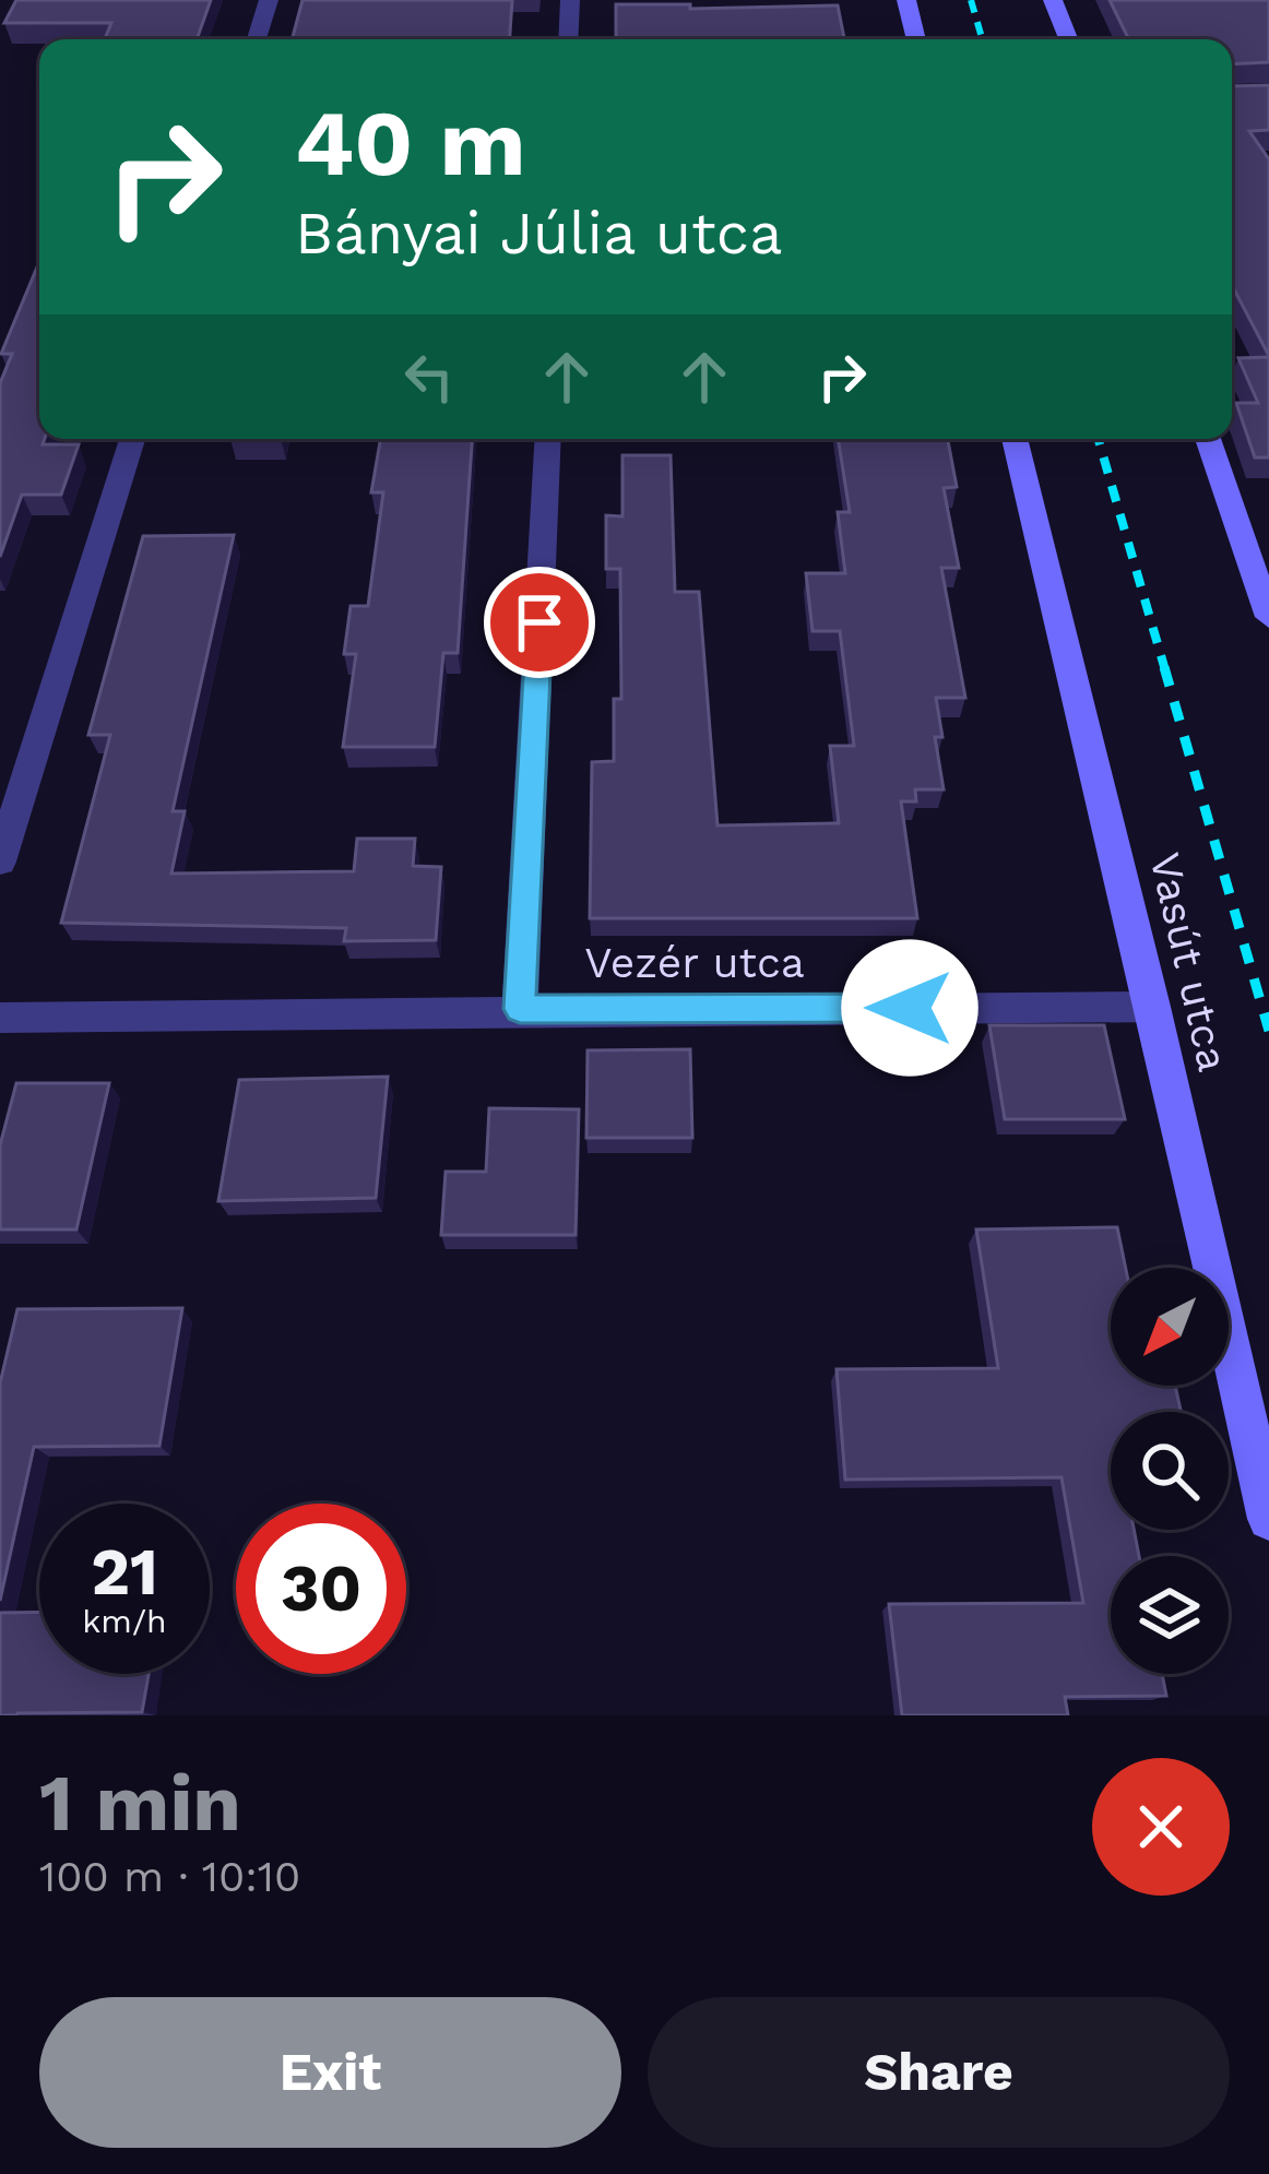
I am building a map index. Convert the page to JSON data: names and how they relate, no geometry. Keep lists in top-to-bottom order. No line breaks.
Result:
{"streets":{"street":["Vezér utca","Vasút utca"]},"crossings":[["Vezér utca","Vasút utca"]],"north":"bottom left","page":{"turn":["40 m","Bányai Júlia utca"],"speed":"21 km/h","limit":"30","heading":["1 min","100 m · 10:10"],"buttons":["Exit","Share"]}}
